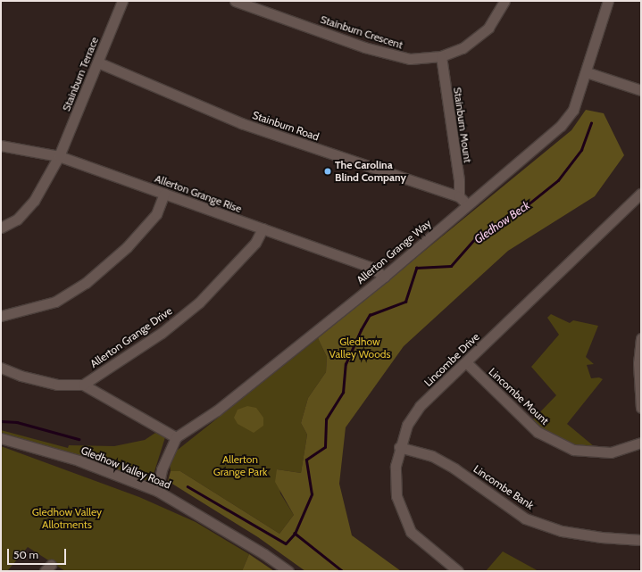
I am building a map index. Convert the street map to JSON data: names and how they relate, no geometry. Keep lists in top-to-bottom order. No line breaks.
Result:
{"streets":{"street":["Stainburn Crescent","Stainburn Terrace","Stainburn Mount","Stainburn Road","Allerton Grange Rise","Allerton Grange Way","Allerton Grange Drive","Lincombe Drive","Lincombe Mount","Gledhow Valley Road","Lincombe Bank"]},"crossings":[["Stainburn Crescent","Stainburn Mount"],["Stainburn Terrace","Stainburn Road"],["Stainburn Terrace","Allerton Grange Rise"],["Stainburn Mount","Stainburn Road"],["Stainburn Road","Allerton Grange Way"],["Allerton Grange Rise","Allerton Grange Way"],["Allerton Grange Rise","Allerton Grange Drive"],["Lincombe Drive","Lincombe Mount"],["Lincombe Drive","Lincombe Bank"]],"water":["Gledhow Beck"],"parks":["Gledhow Valley Woods","Allerton Grange Park","Gledhow Valley Allotments"],"places":["The Carolina Blind Company"],"scale_bar":"50 m"}
